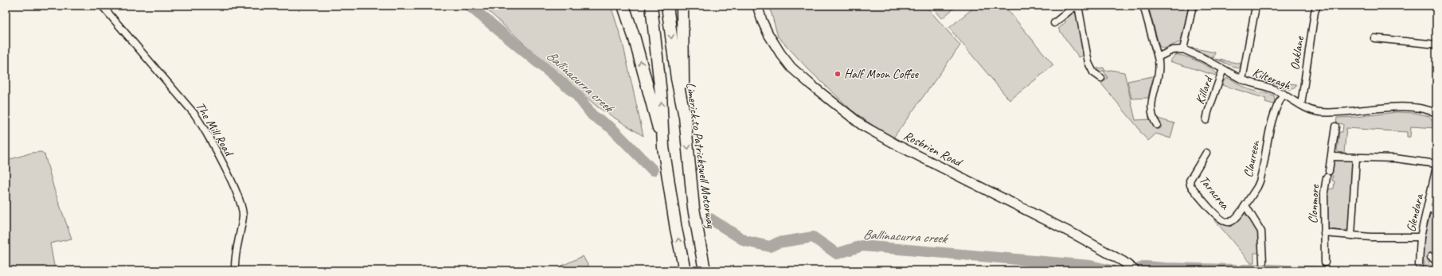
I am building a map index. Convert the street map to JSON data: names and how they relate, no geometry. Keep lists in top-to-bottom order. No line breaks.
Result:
{"streets":{"highway":["Limerick to Patrickswell Motorway"],"street":["Oaklane","Kilteragh","Killard","The Mill Road","Rosbrien Road","Claureen","Taracrea","Clonmore","Glendara"]},"crossings":[["Oaklane","Kilteragh"],["Kilteragh","Killard"],["Kilteragh","Claureen"],["Claureen","Taracrea"],["Clonmore","Glendara"]],"water":["Ballinacurra creek"],"places":["Half Moon Coffee"]}
